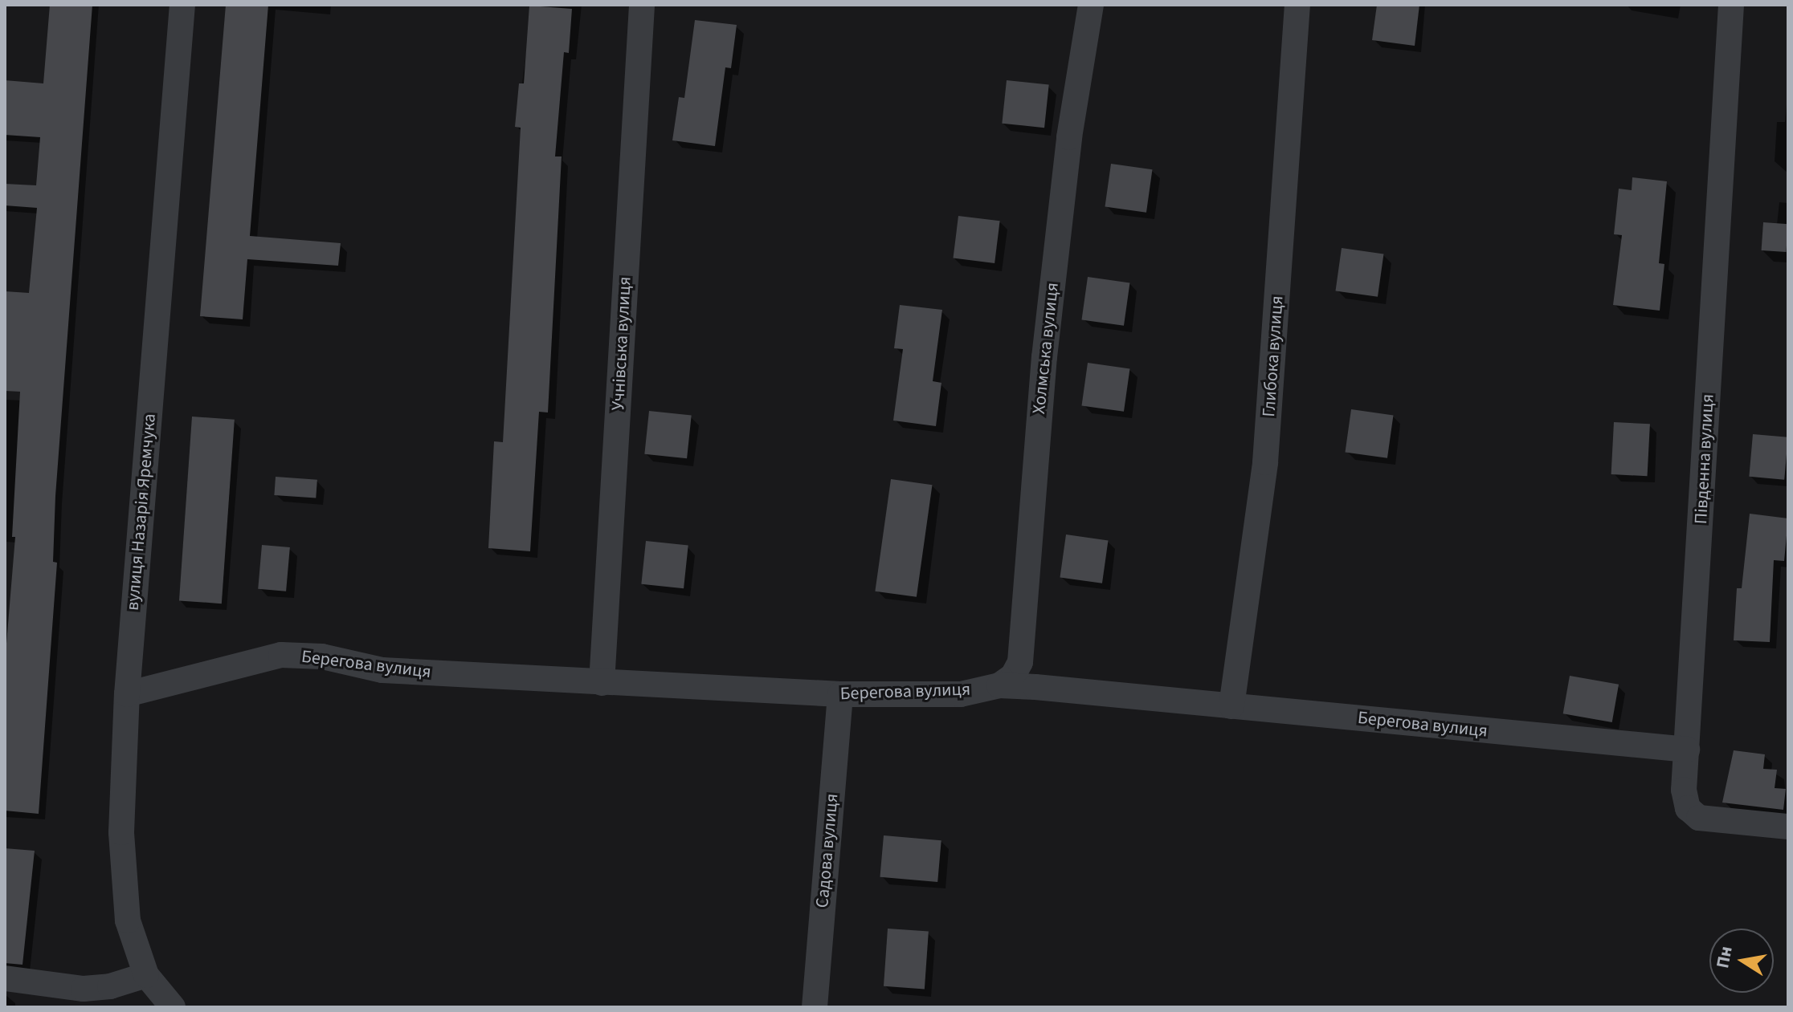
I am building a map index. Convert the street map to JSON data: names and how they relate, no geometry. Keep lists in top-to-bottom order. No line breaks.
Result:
{"streets":{"street":["Учнівська вулиця","Холмська вулиця","Глибока вулиця","Південна вулиця","вулиця Назарія Яремчука","Берегова вулиця","Садова вулиця"]},"crossings":[["Учнівська вулиця","Берегова вулиця"],["Холмська вулиця","Берегова вулиця"],["Глибока вулиця","Берегова вулиця"],["Південна вулиця","Берегова вулиця"],["вулиця Назарія Яремчука","Берегова вулиця"],["Берегова вулиця","Садова вулиця"]],"north":"left"}
